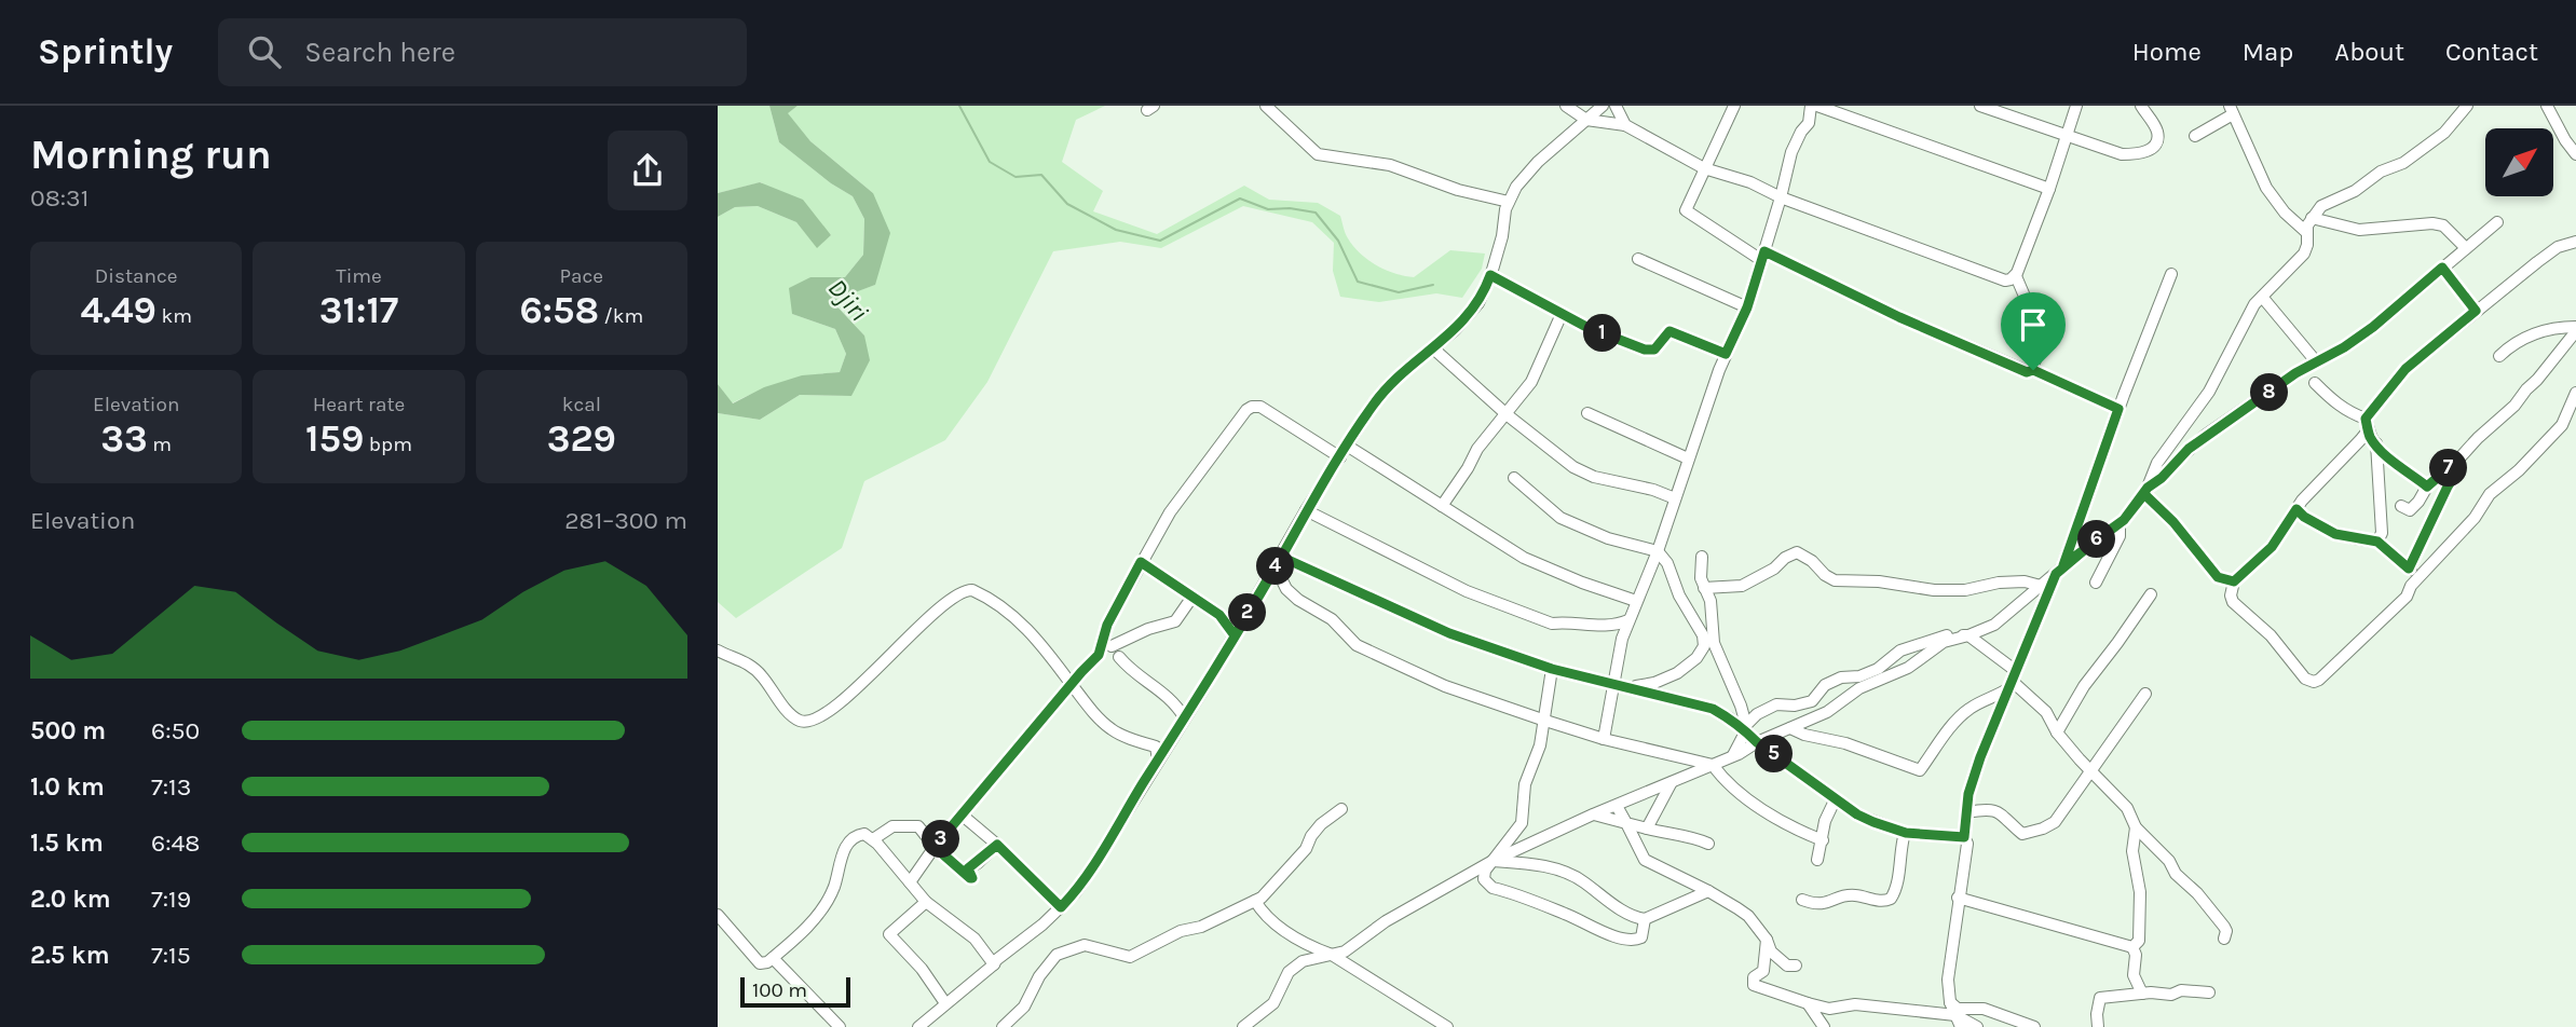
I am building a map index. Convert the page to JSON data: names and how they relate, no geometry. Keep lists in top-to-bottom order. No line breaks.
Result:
{"water":["Djiri"],"scale_bar":"100 m","north":"top right","page":{"header":"Sprintly","search":"Search here","nav":["Home","Map","About","Contact"],"heading":["Morning run","08:31"],"stats":[["Distance","4.49 km"],["Time","31:17"],["Pace","6:58 /km"],["Elevation","33 m"],["Heart rate","159 bpm"],["kcal","329"]],"pins":["1","8","7","6","4","2","5","3"],"chart":["Elevation","281–300 m"],"list":[{"name":"500 m","note":"6:50"},{"name":"1.0 km","note":"7:13"},{"name":"1.5 km","note":"6:48"},{"name":"2.0 km","note":"7:19"},{"name":"2.5 km","note":"7:15"}],"scale":"100 m"}}
